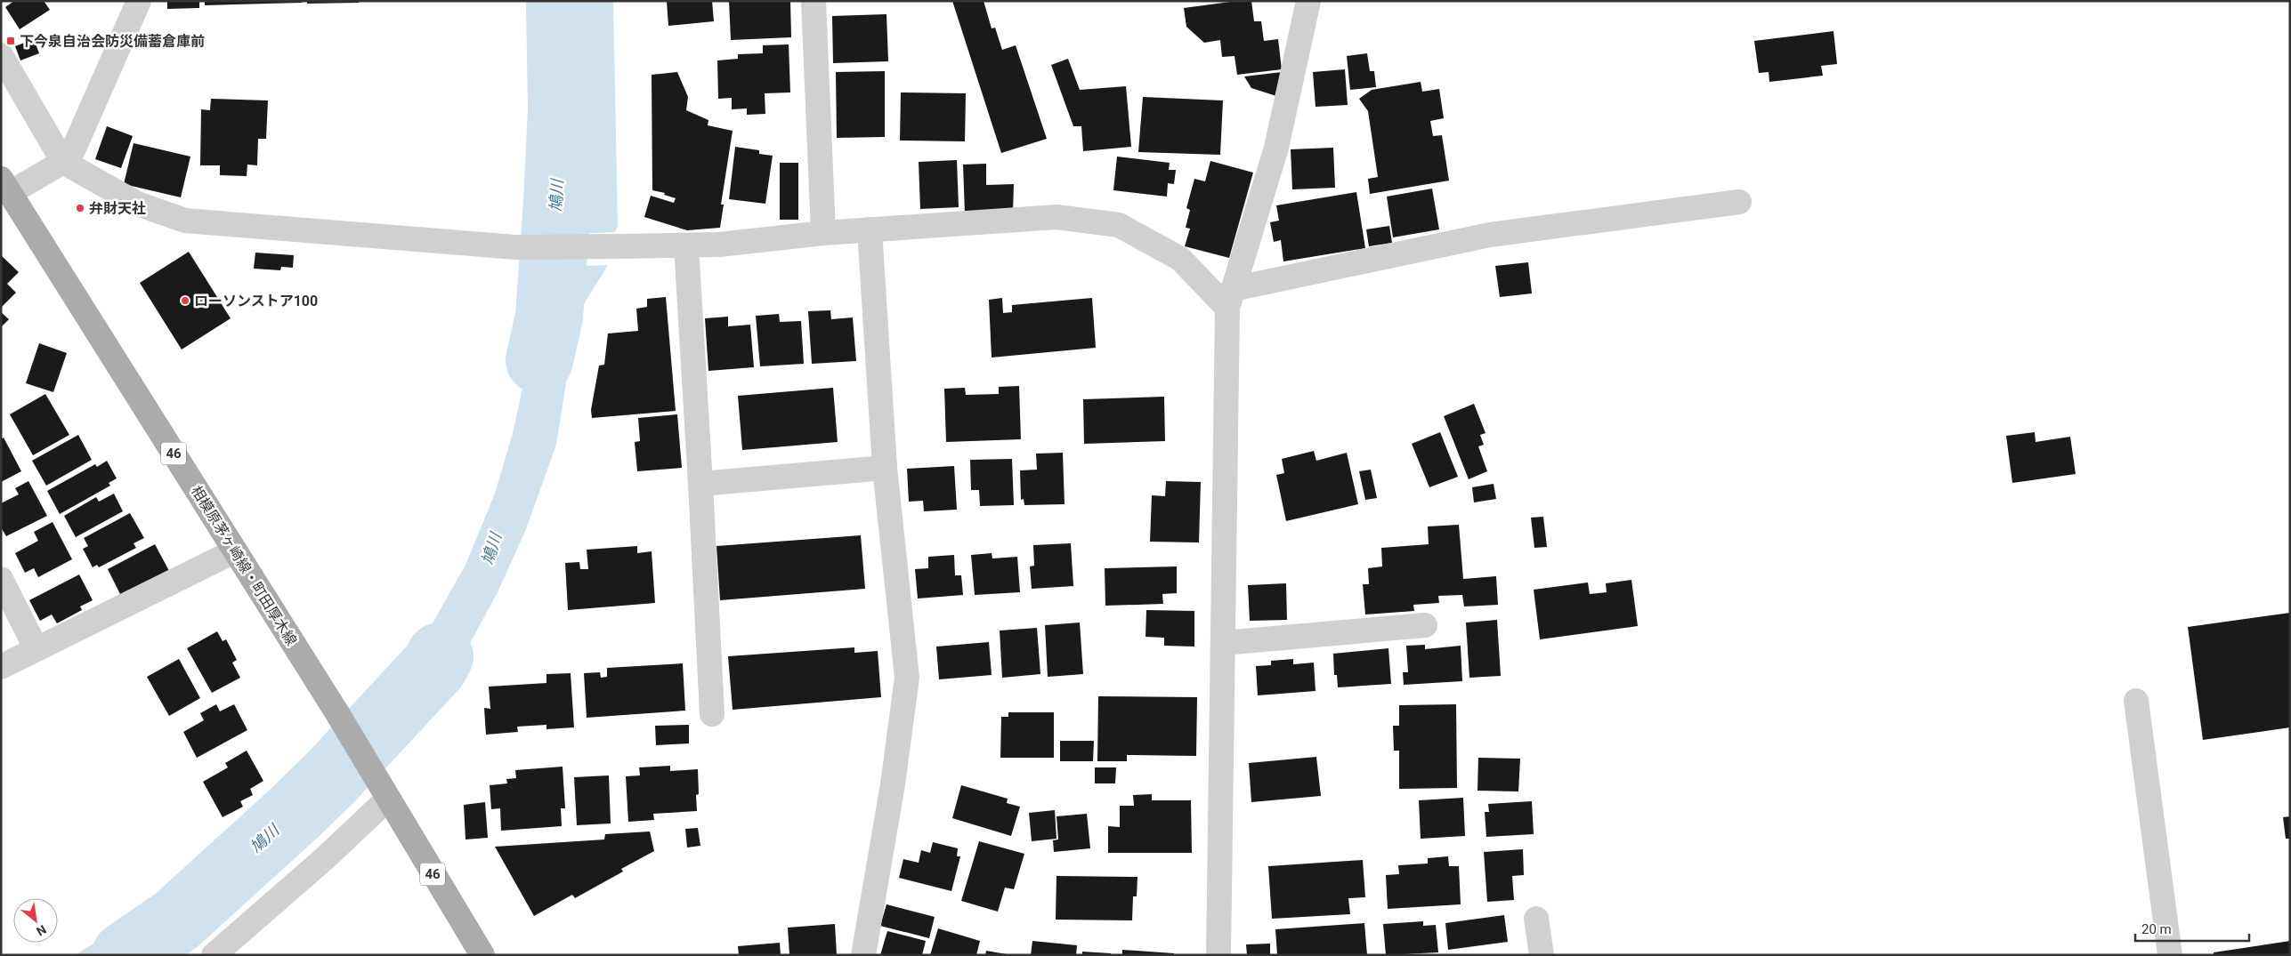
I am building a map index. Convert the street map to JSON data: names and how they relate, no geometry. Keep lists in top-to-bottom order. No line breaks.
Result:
{"streets":{"main road":["46","相模原茅ヶ崎線・町田厚木線"]},"water":["鳩川"],"places":{"transit":["下今泉自治会防災備蓄倉庫前"],"other":["弁財天社","ローソンストア100"]},"scale_bar":"20 m","north":"bottom right"}
